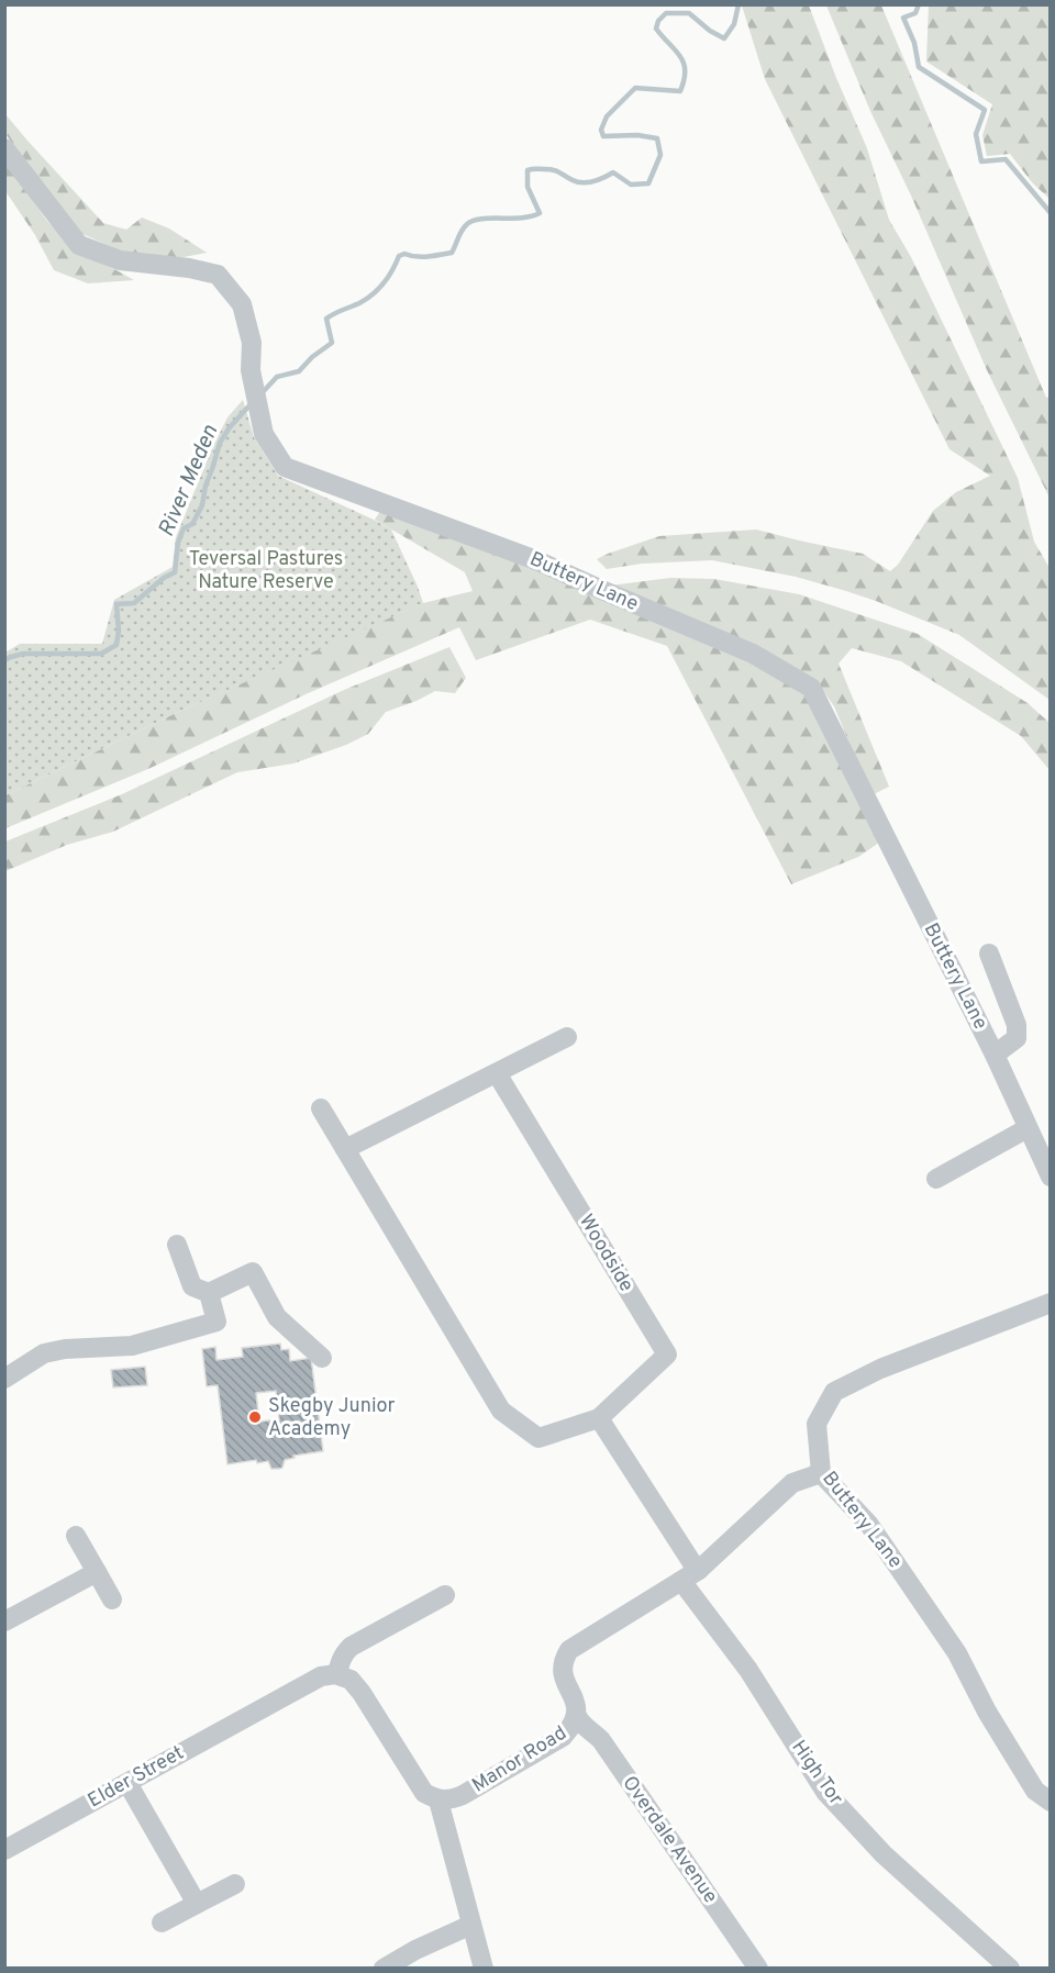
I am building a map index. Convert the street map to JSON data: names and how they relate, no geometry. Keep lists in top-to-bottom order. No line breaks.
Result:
{"streets":{"street":["Buttery Lane","Woodside","Manor Road","High Tor","Elder Street","Overdale Avenue"]},"crossings":[["Buttery Lane","Manor Road"],["Manor Road","High Tor"],["Manor Road","Overdale Avenue"]],"water":["River Meden"],"parks":["Teversal Pastures Nature Reserve"],"places":["Skegby Junior Academy"]}
